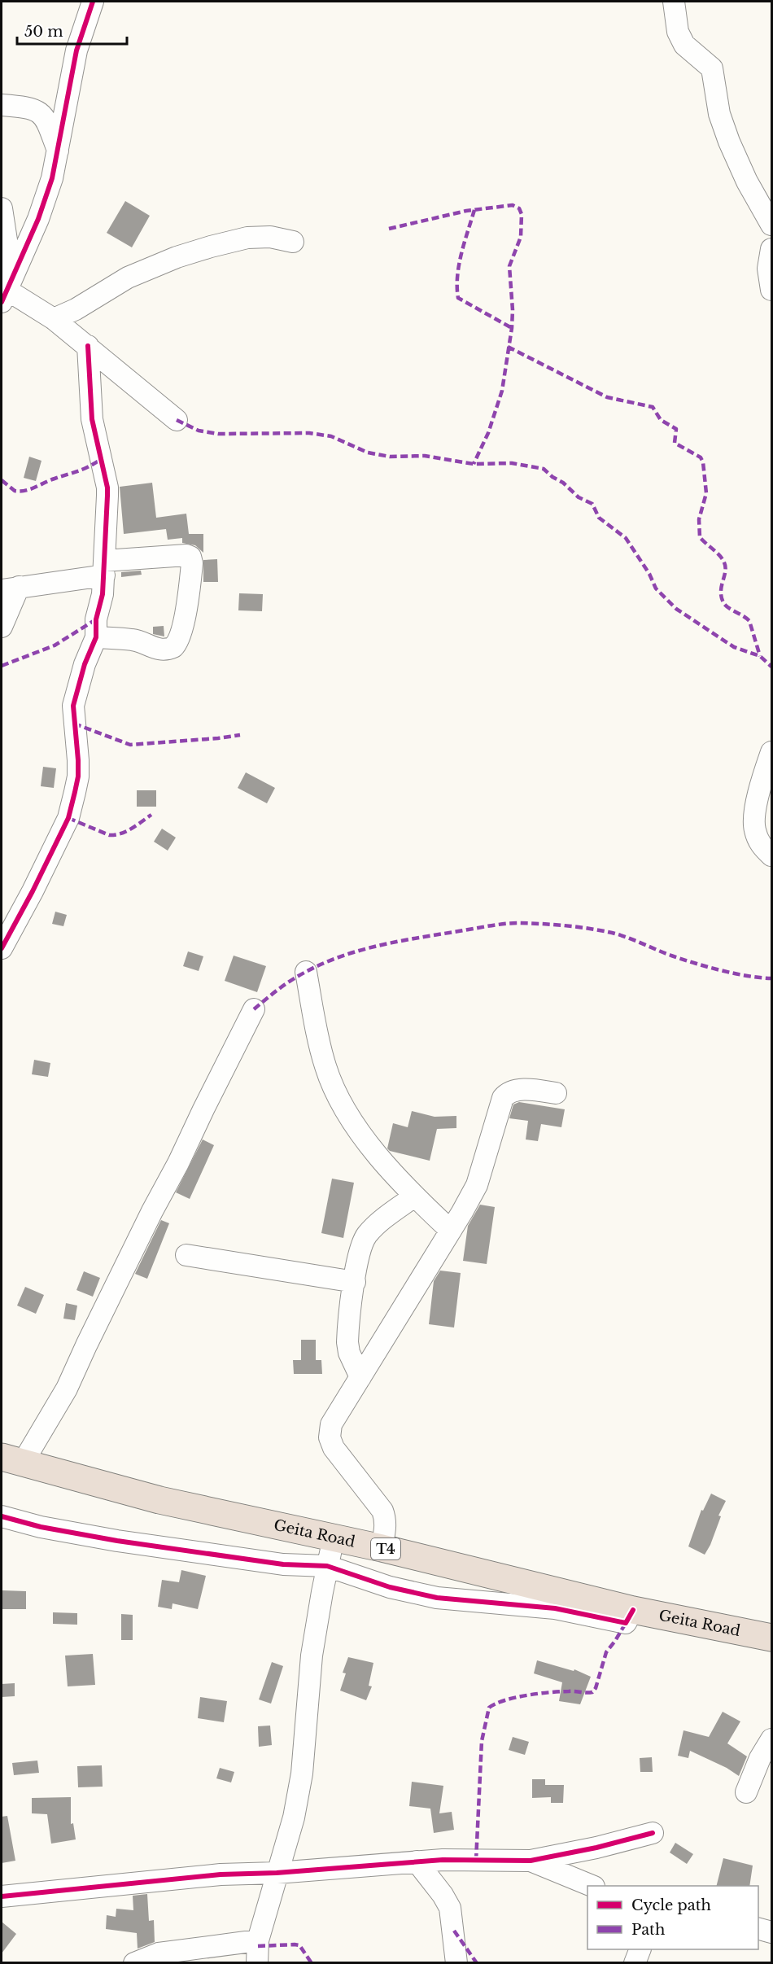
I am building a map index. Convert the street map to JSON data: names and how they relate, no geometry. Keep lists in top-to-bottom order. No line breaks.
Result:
{"streets":{"highway":["Geita Road","T4"]},"legend":["Cycle path","Path"],"scale_bar":"50 m"}
